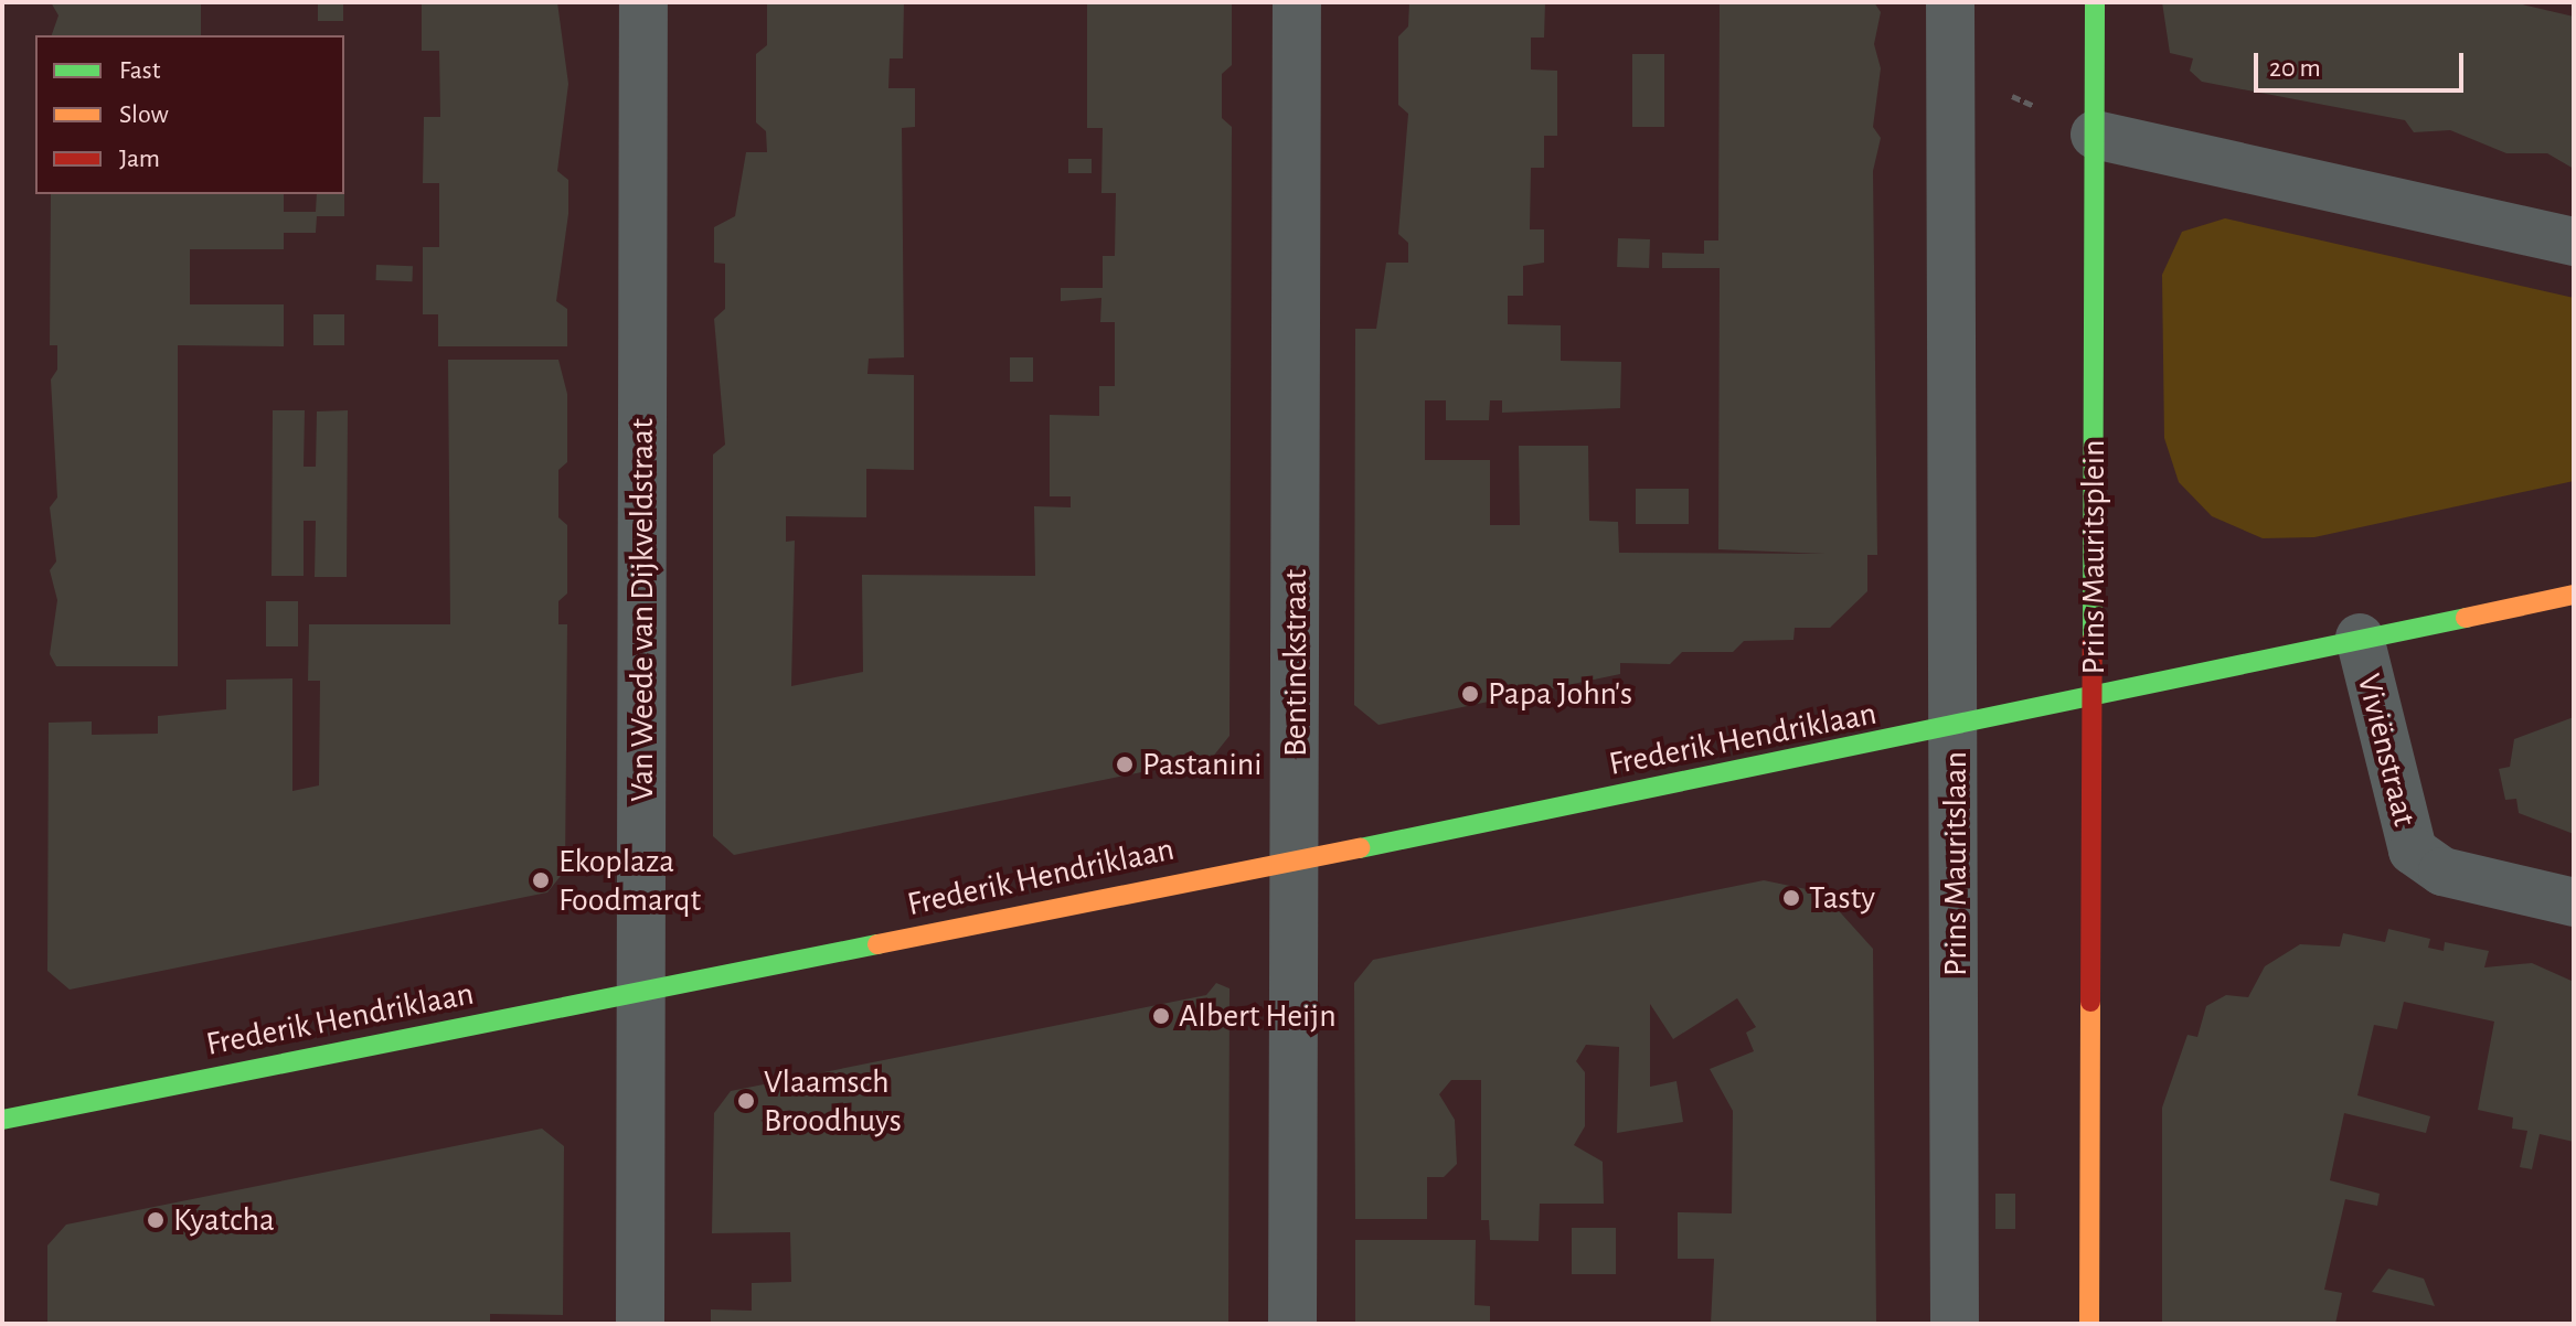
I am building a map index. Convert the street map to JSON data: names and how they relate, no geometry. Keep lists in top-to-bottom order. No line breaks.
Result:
{"streets":{"street":["Prins Mauritsplein","Van Weede van Dijkveldstraat","Bentinckstraat","Frederik Hendriklaan","Viviënstraat","Prins Mauritslaan"]},"crossings":[["Prins Mauritsplein","Frederik Hendriklaan"],["Prins Mauritsplein","Viviënstraat"],["Van Weede van Dijkveldstraat","Frederik Hendriklaan"],["Bentinckstraat","Frederik Hendriklaan"],["Frederik Hendriklaan","Prins Mauritslaan"]],"places":["Papa John's","Pastanini","Ekoplaza Foodmarqt","Tasty","Albert Heijn","Vlaamsch Broodhuys","Kyatcha"],"legend":["Fast","Slow","Jam"],"scale_bar":"20 m"}
